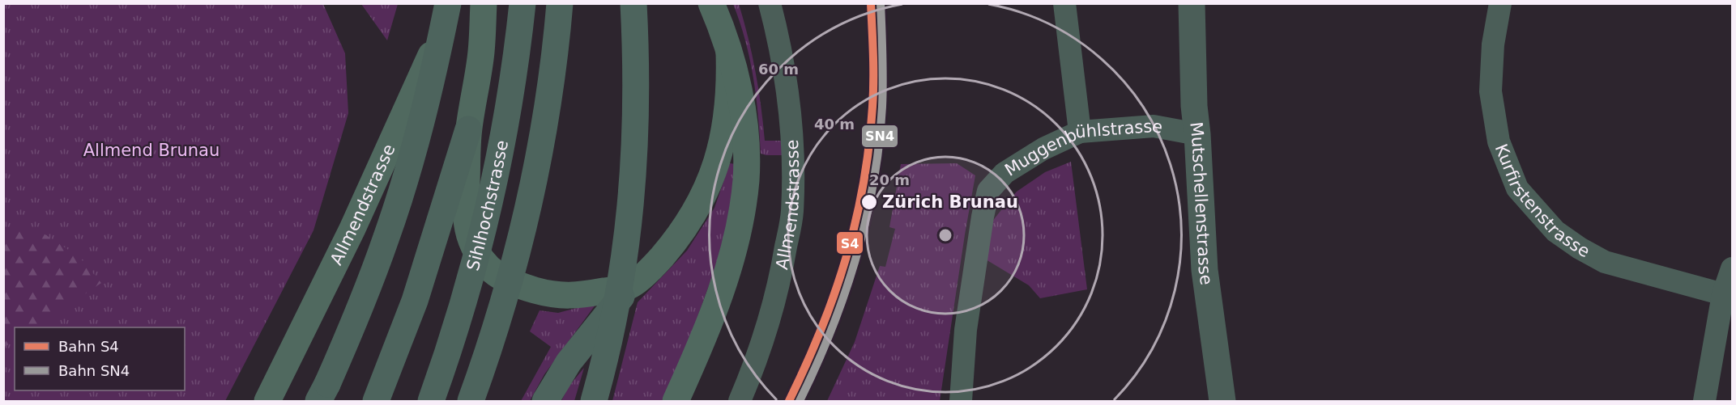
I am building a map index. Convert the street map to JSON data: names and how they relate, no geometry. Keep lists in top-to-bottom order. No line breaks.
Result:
{"streets":{"highway":["Sihlhochstrasse"],"main road":["Allmendstrasse"],"street":["Muggenbühlstrasse","Kurfirstenstrasse","Mutschellenstrasse"]},"crossings":[["Muggenbühlstrasse","Mutschellenstrasse"]],"parks":["Allmend Brunau"],"places":["Zürich Brunau"],"lines":["rail line S4","rail line SN4"],"legend":["Bahn S4","Bahn SN4"],"rings":["60 m","40 m","20 m"]}
